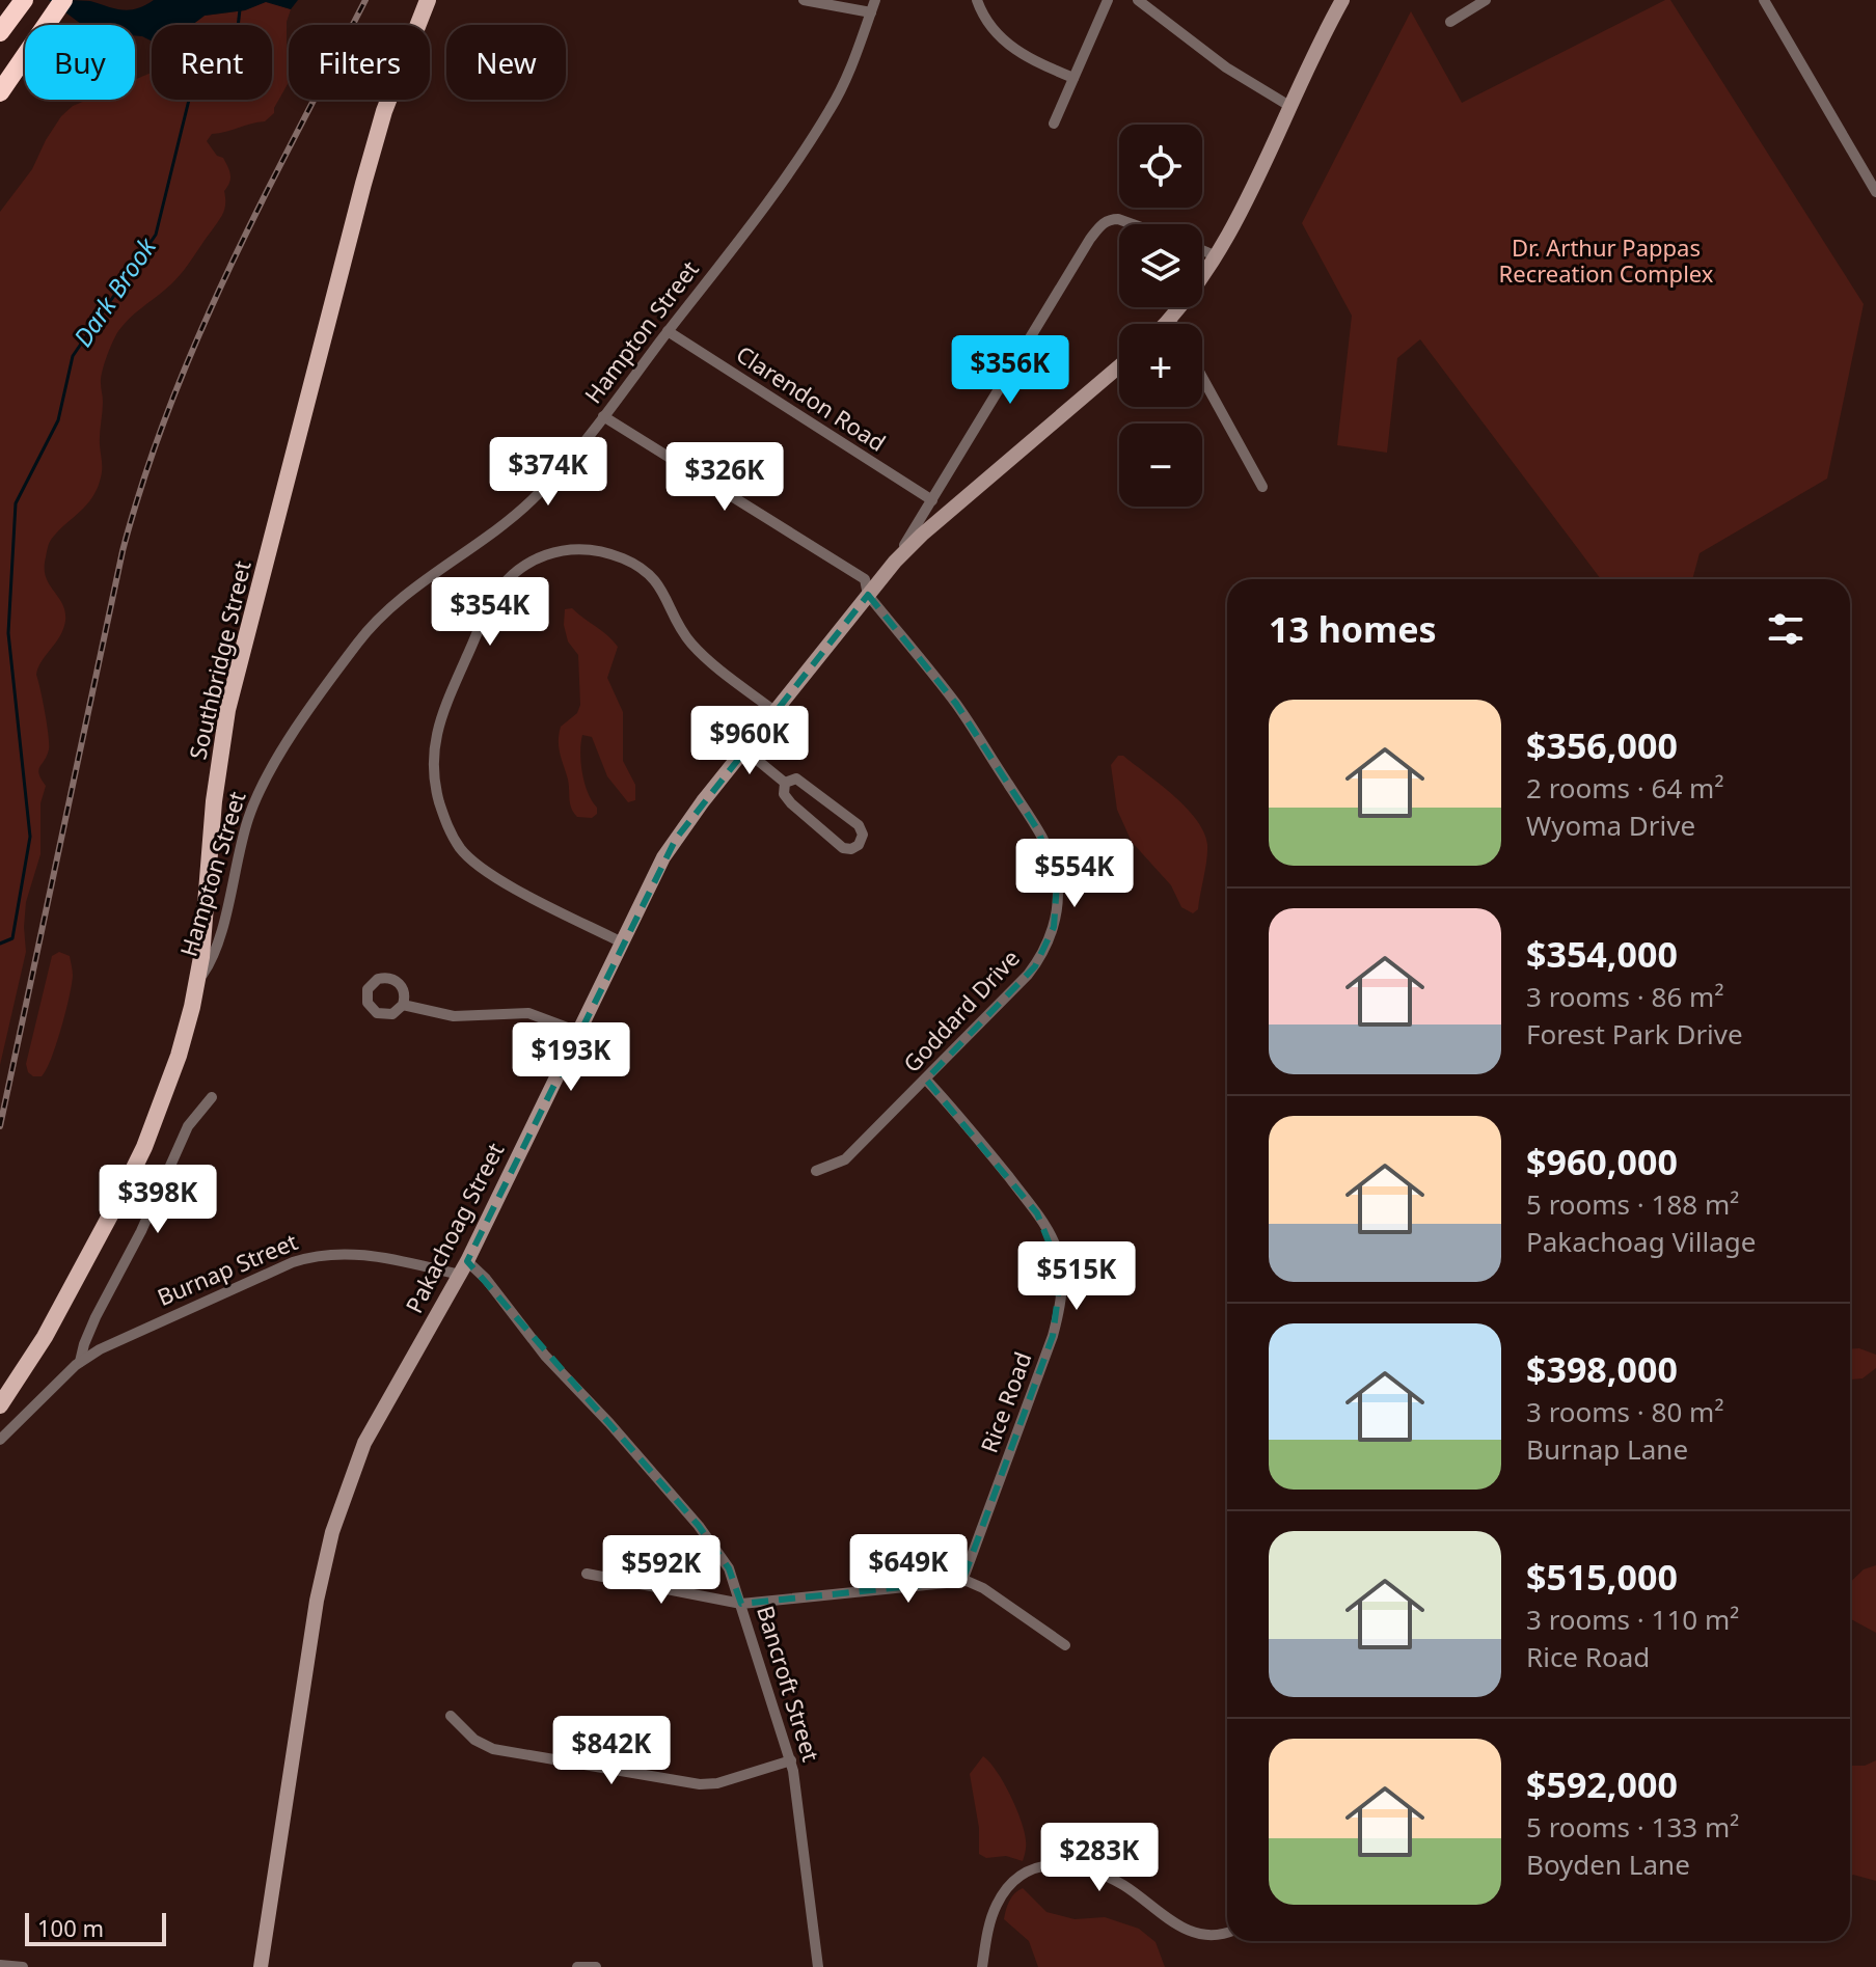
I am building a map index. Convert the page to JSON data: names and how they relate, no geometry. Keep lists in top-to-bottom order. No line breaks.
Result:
{"streets":{"main road":["Southbridge Street"],"street":["Hampton Street","Clarendon Road","Goddard Drive","Pakachoag Street","Burnap Street","Rice Road","Bancroft Street"]},"crossings":[["Hampton Street","Clarendon Road"],["Hampton Street","Southbridge Street"],["Hampton Street","Goddard Drive"],["Goddard Drive","Pakachoag Street"],["Goddard Drive","Rice Road"],["Pakachoag Street","Burnap Street"],["Pakachoag Street","Bancroft Street"],["Burnap Street","Bancroft Street"]],"water":["Dark Brook"],"parks":["Dr. Arthur Pappas Recreation Complex"],"scale_bar":"100 m","page":{"chip":["Buy","Rent","Filters","New"],"map_buttons":["+","−"],"price":["$356K","$374K","$326K","$354K","$960K","$554K","$193K","$398K","$515K","$649K","$592K","$842K","$283K"],"heading":"13 homes","list":[{"name":"$356,000","note":"2 rooms · 64 m² · Wyoma Drive"},{"name":"$354,000","note":"3 rooms · 86 m² · Forest Park Drive"},{"name":"$960,000","note":"5 rooms · 188 m² · Pakachoag Village"},{"name":"$398,000","note":"3 rooms · 80 m² · Burnap Lane"},{"name":"$515,000","note":"3 rooms · 110 m² · Rice Road"},{"name":"$592,000","note":"5 rooms · 133 m² · Boyden Lane"}],"scale":"100 m"}}
